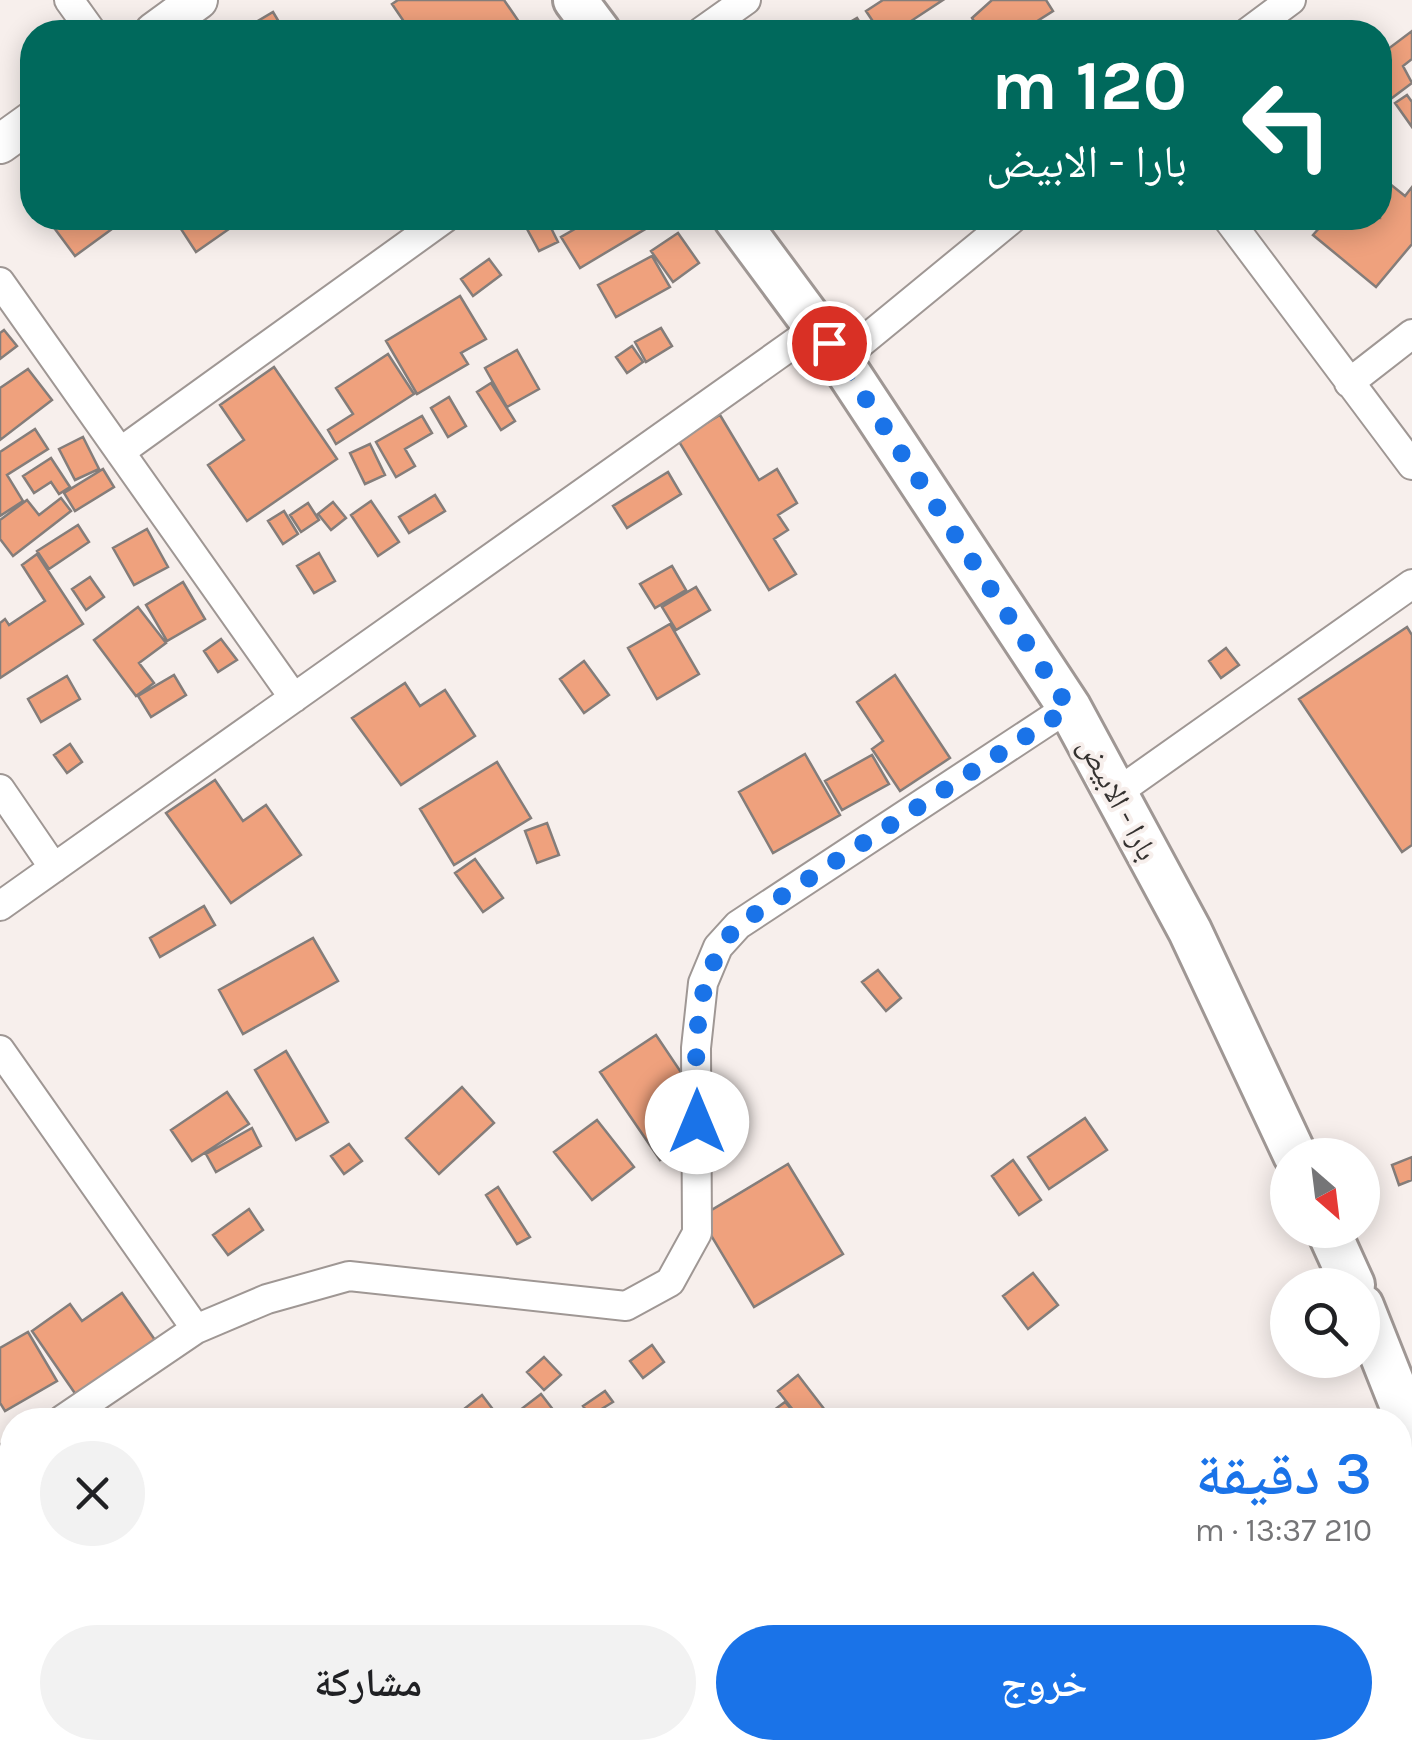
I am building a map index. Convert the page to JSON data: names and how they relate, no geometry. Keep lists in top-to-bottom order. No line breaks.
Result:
{"streets":{"main road":["بارا - الابيض"]},"north":"bottom right","page":{"turn":["120 m","بارا - الابيض"],"heading":["3 دقيقة","210 m · 13:37"],"buttons":["خروج","مشاركة"]}}
